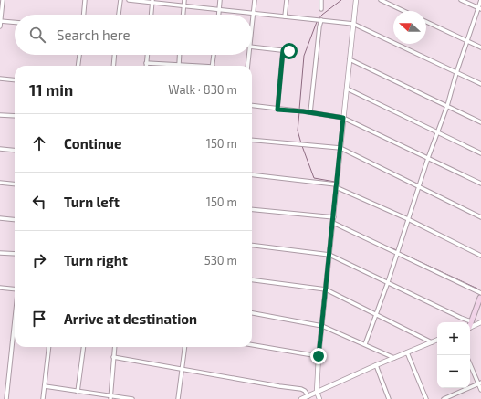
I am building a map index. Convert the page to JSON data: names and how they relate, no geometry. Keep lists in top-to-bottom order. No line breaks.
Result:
{"north":"left","page":{"search":"Search here","heading":["11 min","Walk · 830 m"],"list":[["Continue","150 m"],["Turn left","150 m"],["Turn right","530 m"],"Arrive at destination"],"map_buttons":["+","−"]}}
